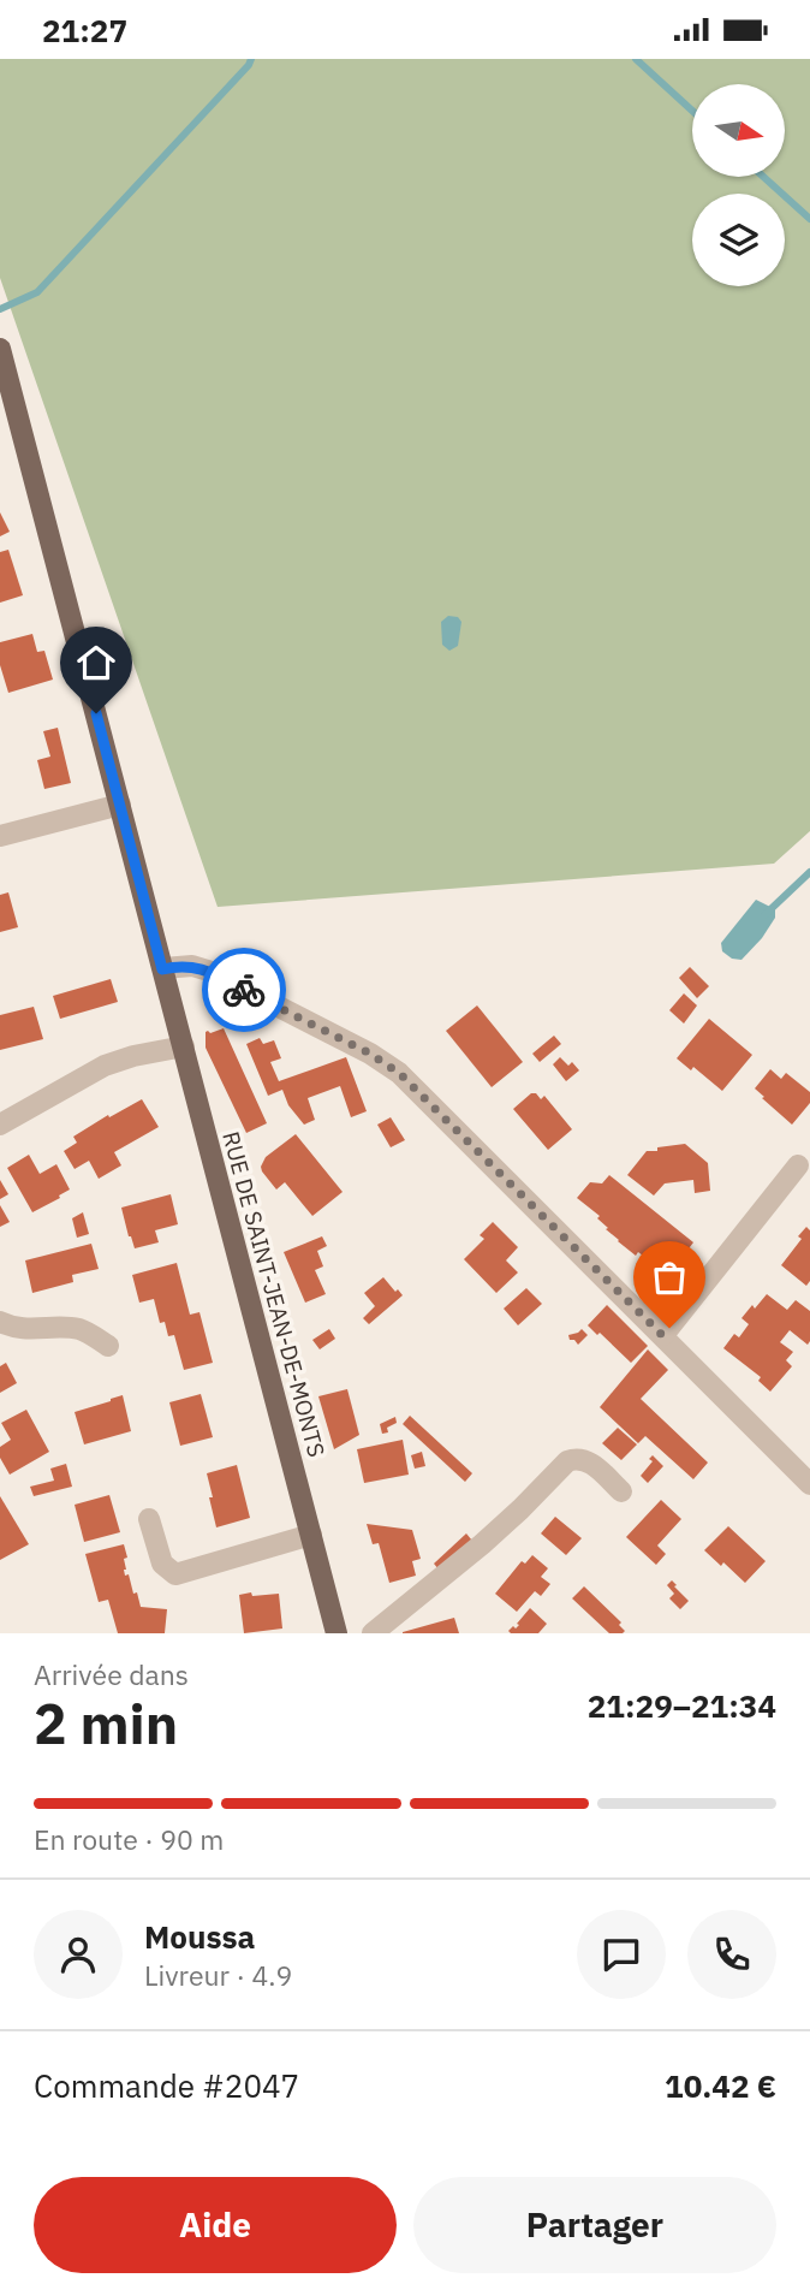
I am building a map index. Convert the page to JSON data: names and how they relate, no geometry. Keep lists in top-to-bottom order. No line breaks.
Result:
{"streets":{"main road":["RUE DE SAINT-JEAN-DE-MONTS"]},"north":"right","page":{"status":"21:27","heading":["2 min","Arrivée dans","21:29–21:34"],"panel":["Moussa","Livreur · 4.9","Commande #2047","10.42 €"],"bar":"En route · 90 m","buttons":["Aide","Partager"]}}
